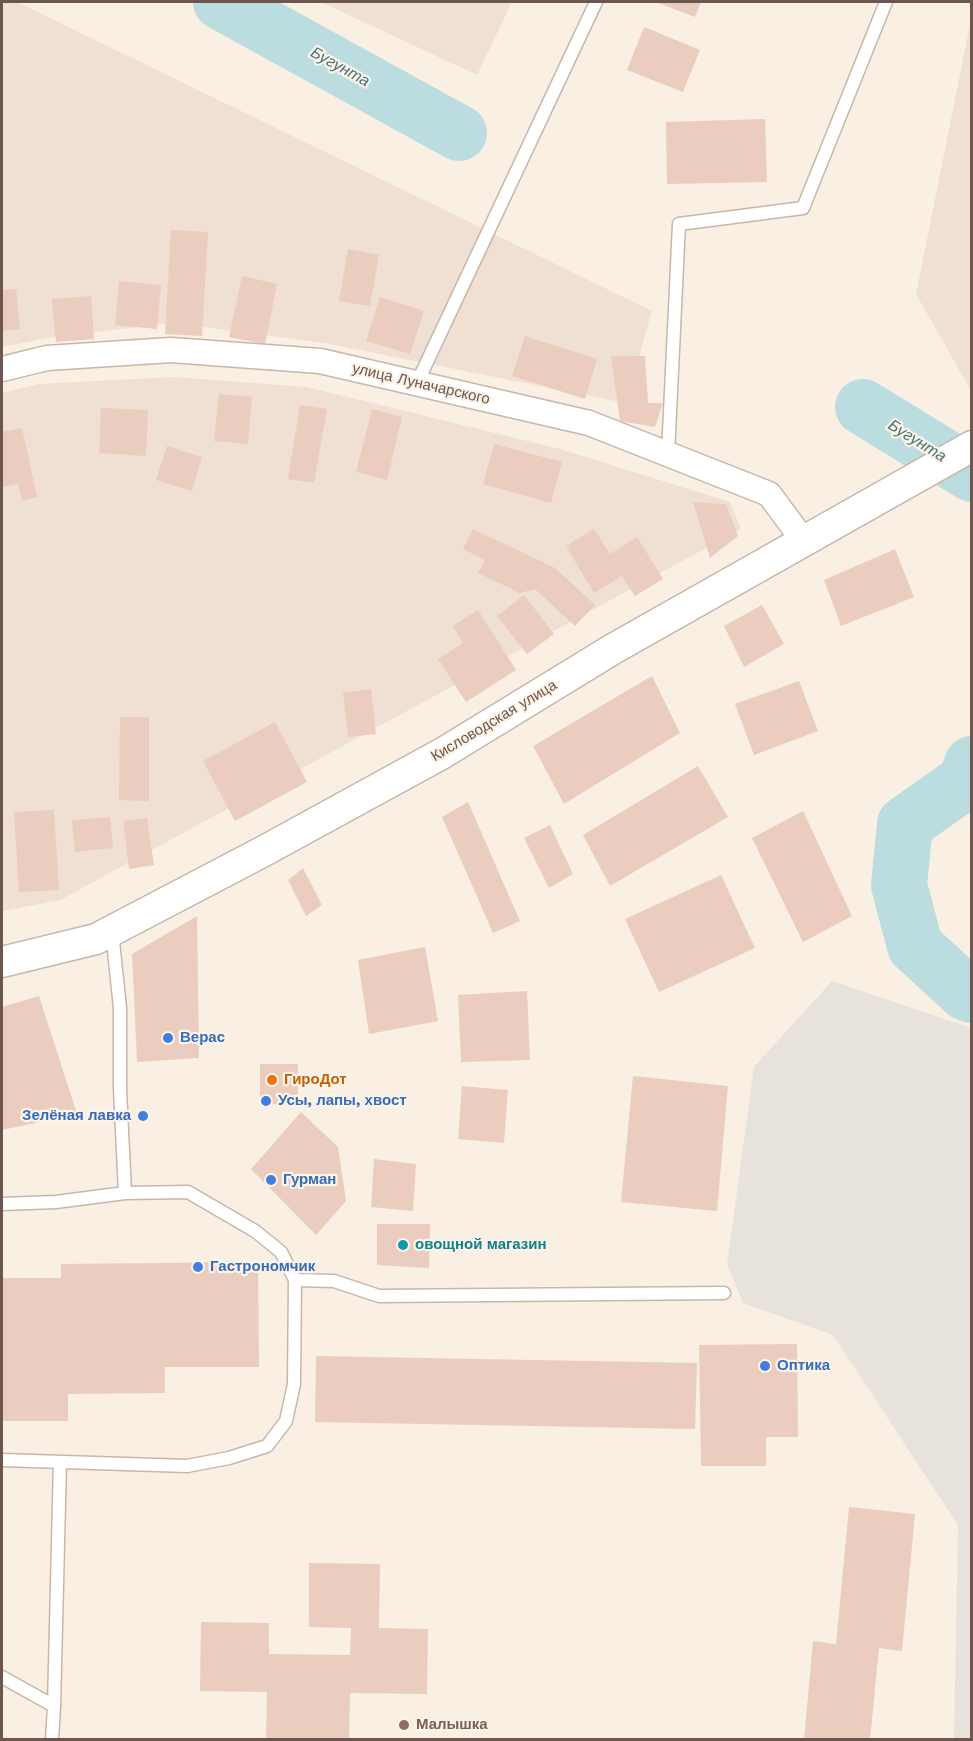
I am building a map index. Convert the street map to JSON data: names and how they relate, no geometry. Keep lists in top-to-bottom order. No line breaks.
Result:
{"streets":{"street":["улица Луначарского","Кисловодская улица"]},"crossings":[["улица Луначарского","Кисловодская улица"]],"water":["Бугунта"],"places":["Верас","ГироДот","Усы, лапы, хвост","Зелёная лавка","Гурман","овощной магазин","Гастрономчик","Оптика","Малышка"]}
